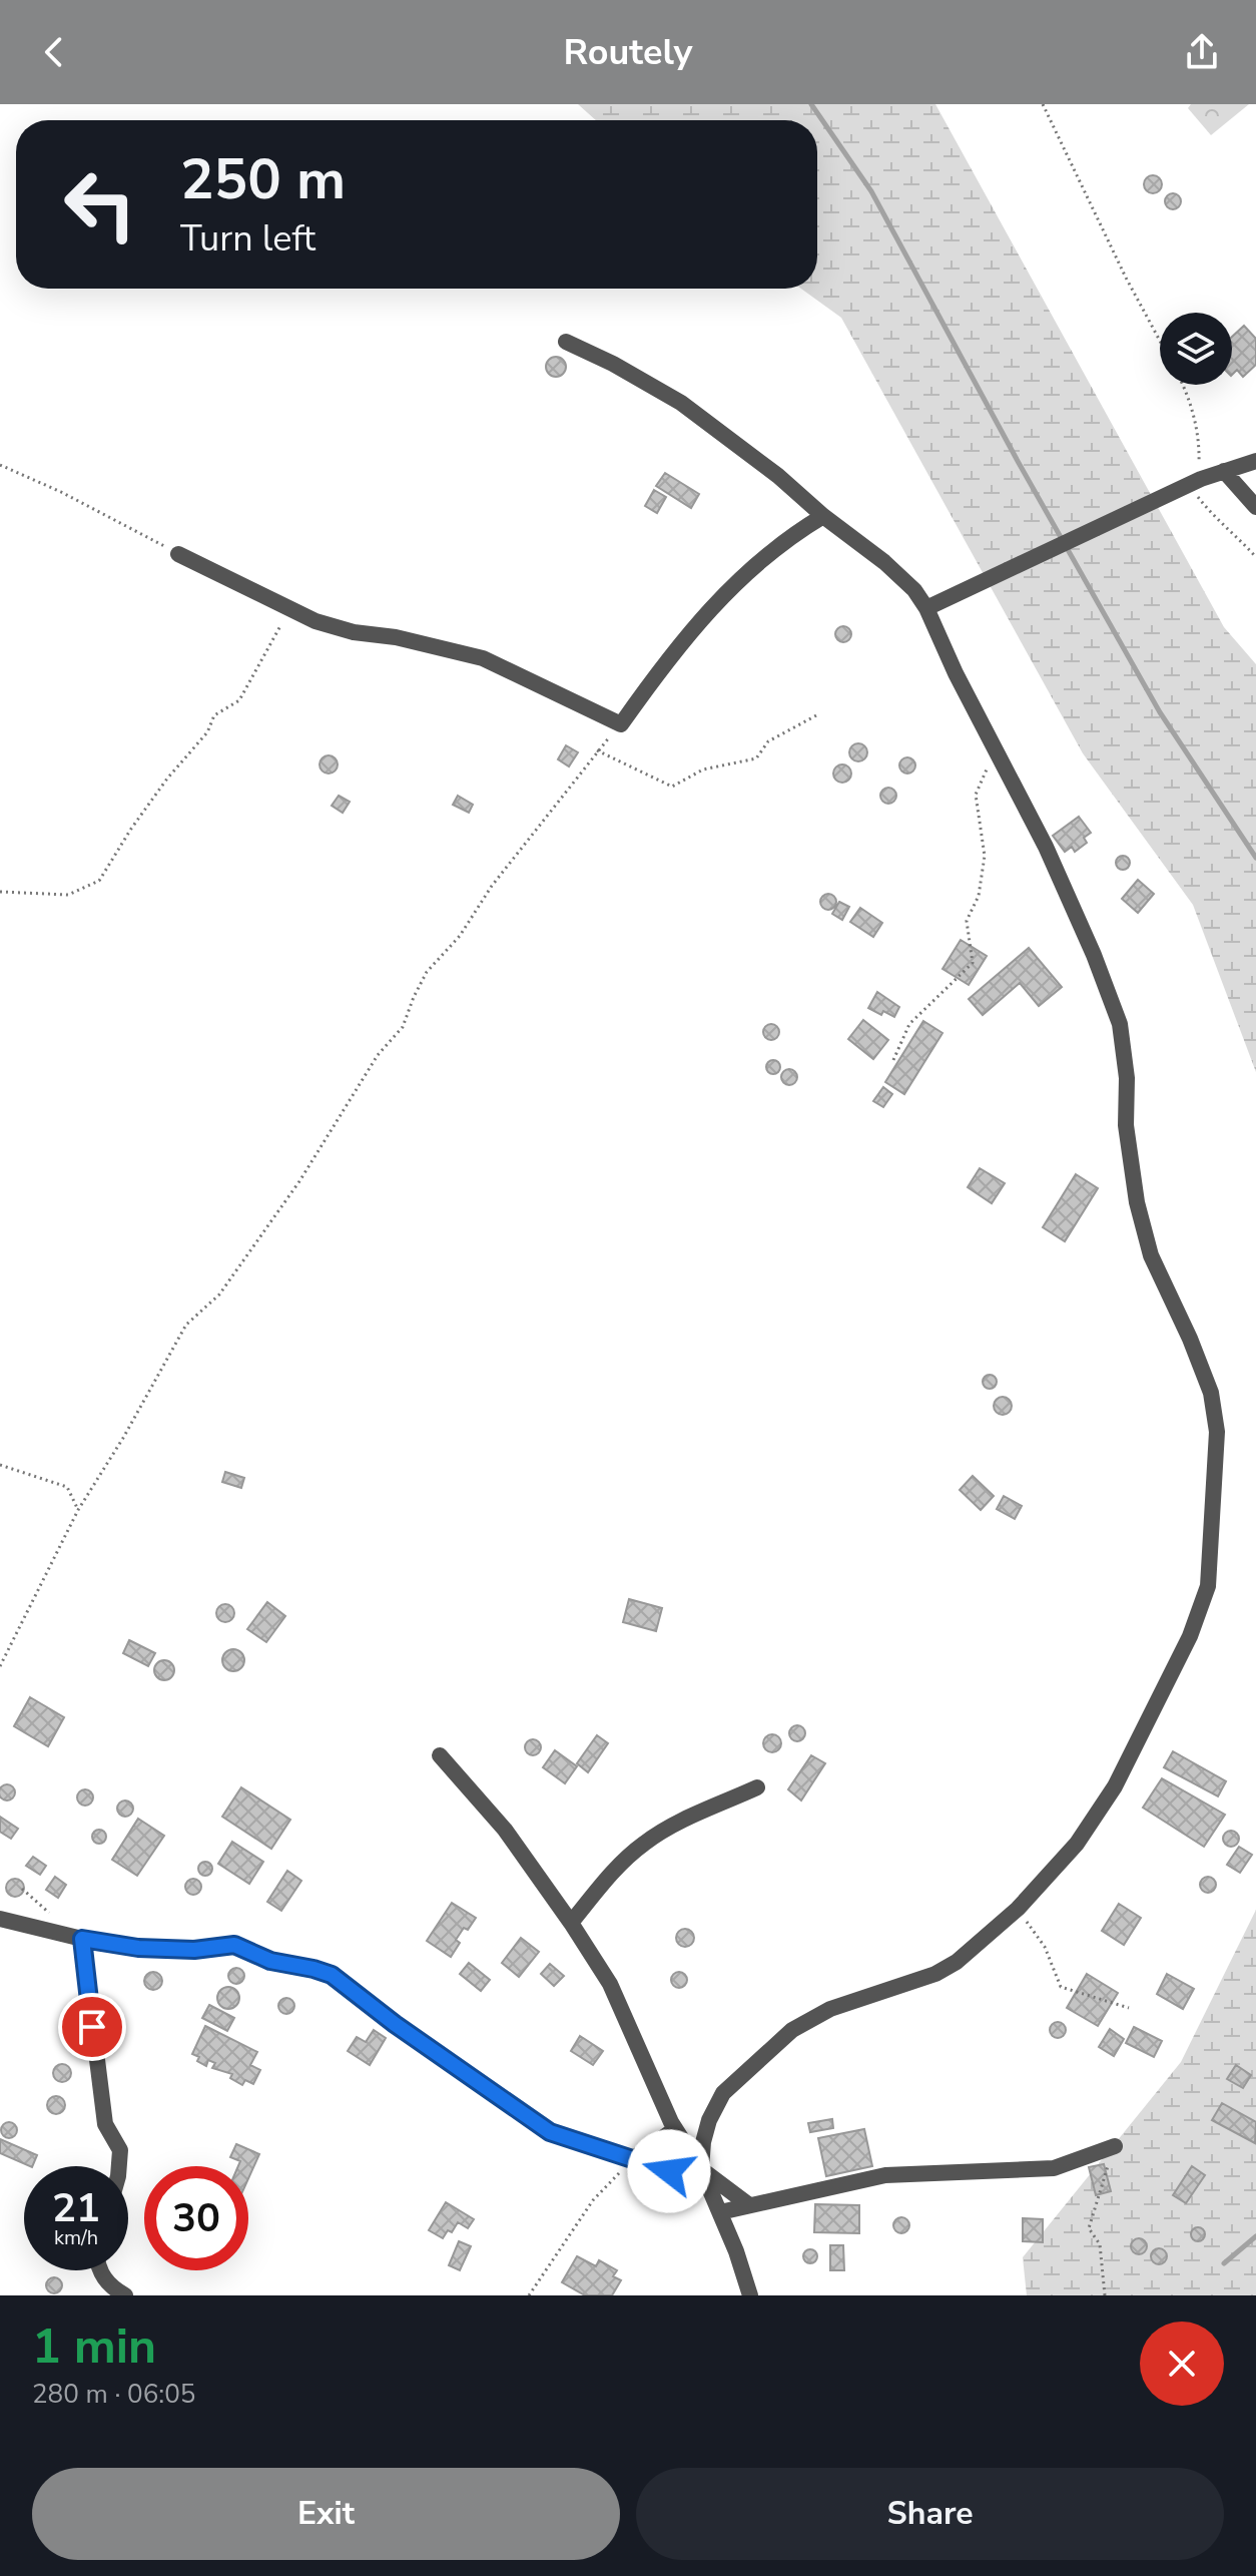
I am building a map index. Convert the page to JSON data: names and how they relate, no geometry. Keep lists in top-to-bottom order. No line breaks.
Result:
{"page":{"header":"Routely","turn":["250 m","Turn left"],"speed":"21 km/h","limit":"30","heading":["1 min","280 m · 06:05"],"buttons":["Exit","Share"]}}
